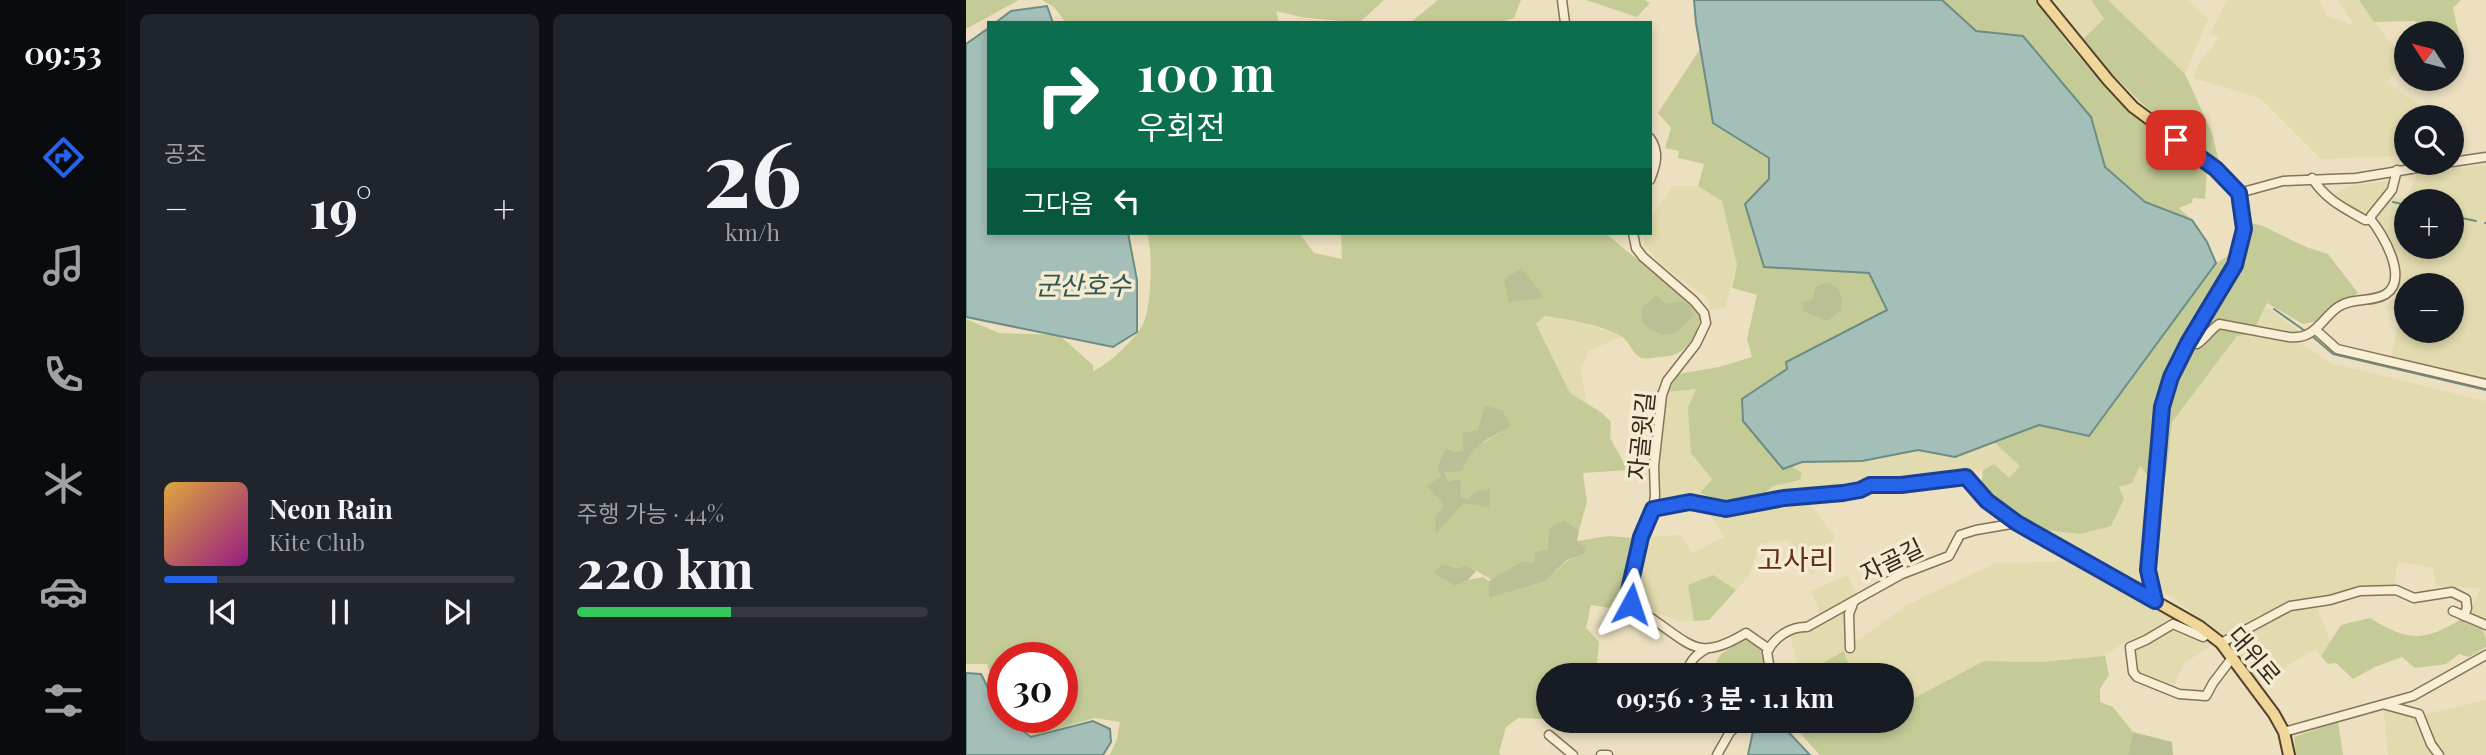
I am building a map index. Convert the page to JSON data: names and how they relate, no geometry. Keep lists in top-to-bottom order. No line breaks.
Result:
{"streets":{"main road":["대위로"],"street":["자골윗길","자골길"]},"districts":["고사리"],"water":["군산호수"],"north":"top left","page":{"tabs":"09:53","tile":["공조",["26","km/h"],["주행 가능 · 44%","220 km"]],"map_buttons":["+","−"],"turn":["100 m","우회전"],"then":"그다음","heat":["−","19°","+"],"song":["Neon Rain","Kite Club"],"limit":"30","trip":"09:56 · 3 분 · 1.1 km"}}
